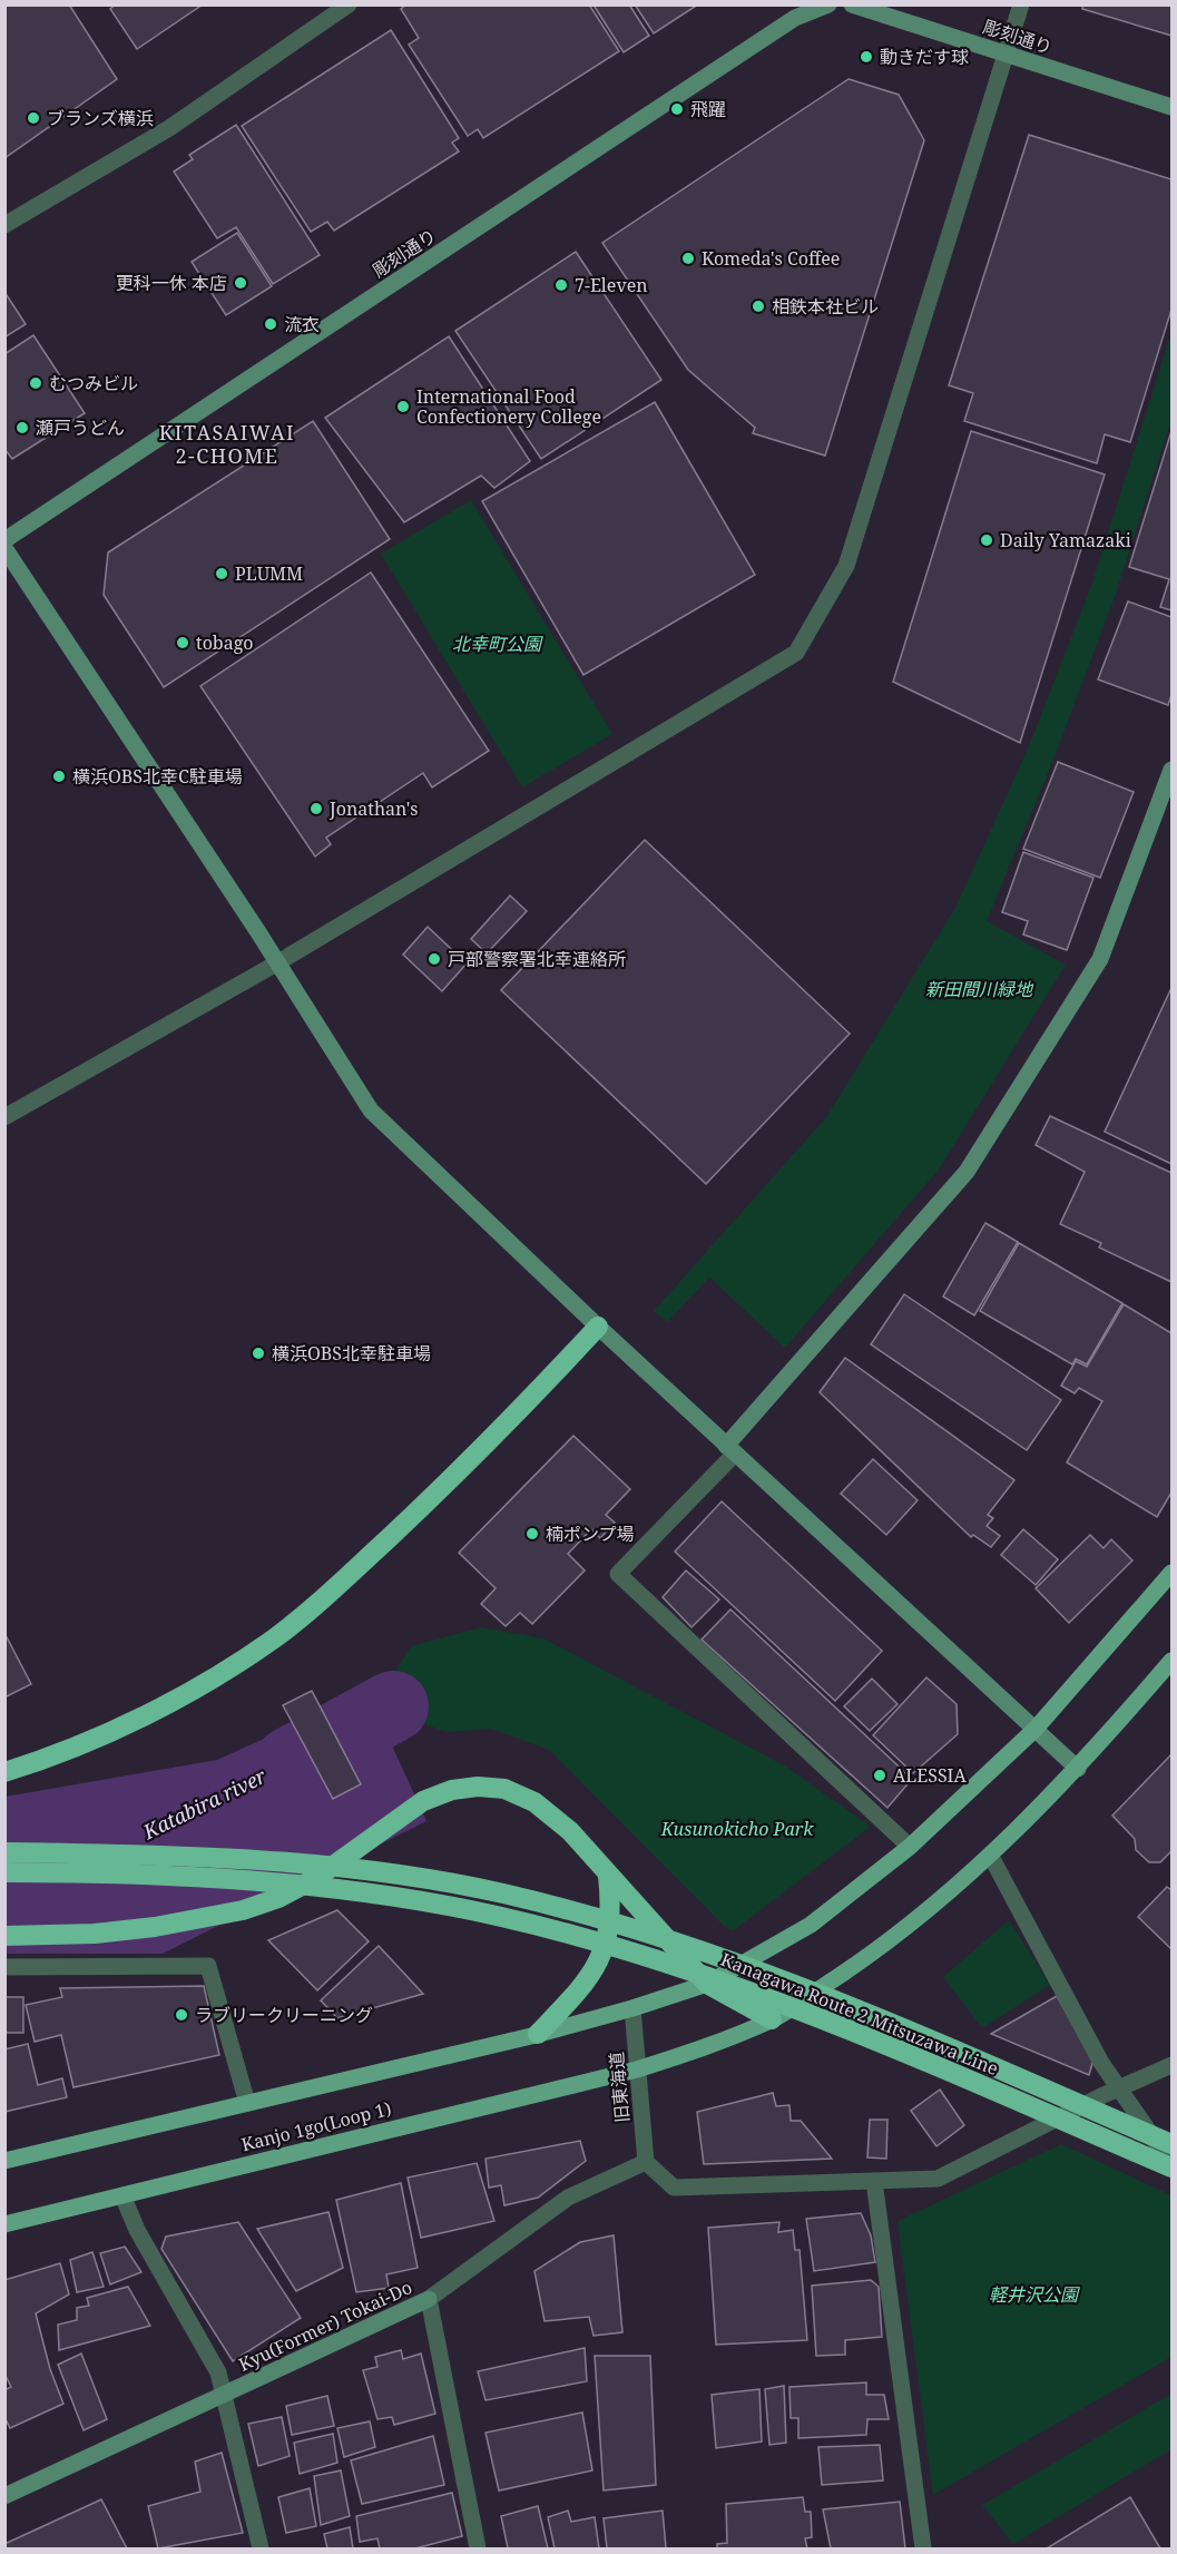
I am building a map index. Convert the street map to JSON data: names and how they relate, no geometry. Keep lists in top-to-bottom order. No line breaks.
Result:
{"streets":{"highway":["Kanagawa Route 2 Mitsuzawa Line"],"main road":["Kanjo 1go(Loop 1)"],"street":["彫刻通り","旧東海道","Kyu(Former) Tokai-Do"]},"crossings":[["旧東海道","Kanjo 1go(Loop 1)"],["旧東海道","Kyu(Former) Tokai-Do"]],"districts":["KITASAIWAI 2-CHOME"],"water":["Katabira river"],"parks":["北幸町公園","新田間川緑地","Kusunokicho Park","軽井沢公園"],"places":["動きだす球","飛躍","ブランズ横浜","Komeda's Coffee","更科一休 本店","7-Eleven","相鉄本社ビル","流衣","むつみビル","International Food Confectionery College","瀬戸うどん","Daily Yamazaki","PLUMM","tobago","横浜OBS北幸C駐車場","Jonathan's","戸部警察署北幸連絡所","横浜OBS北幸駐車場","楠ポンプ場","ALESSIA","ラブリークリーニング"]}
